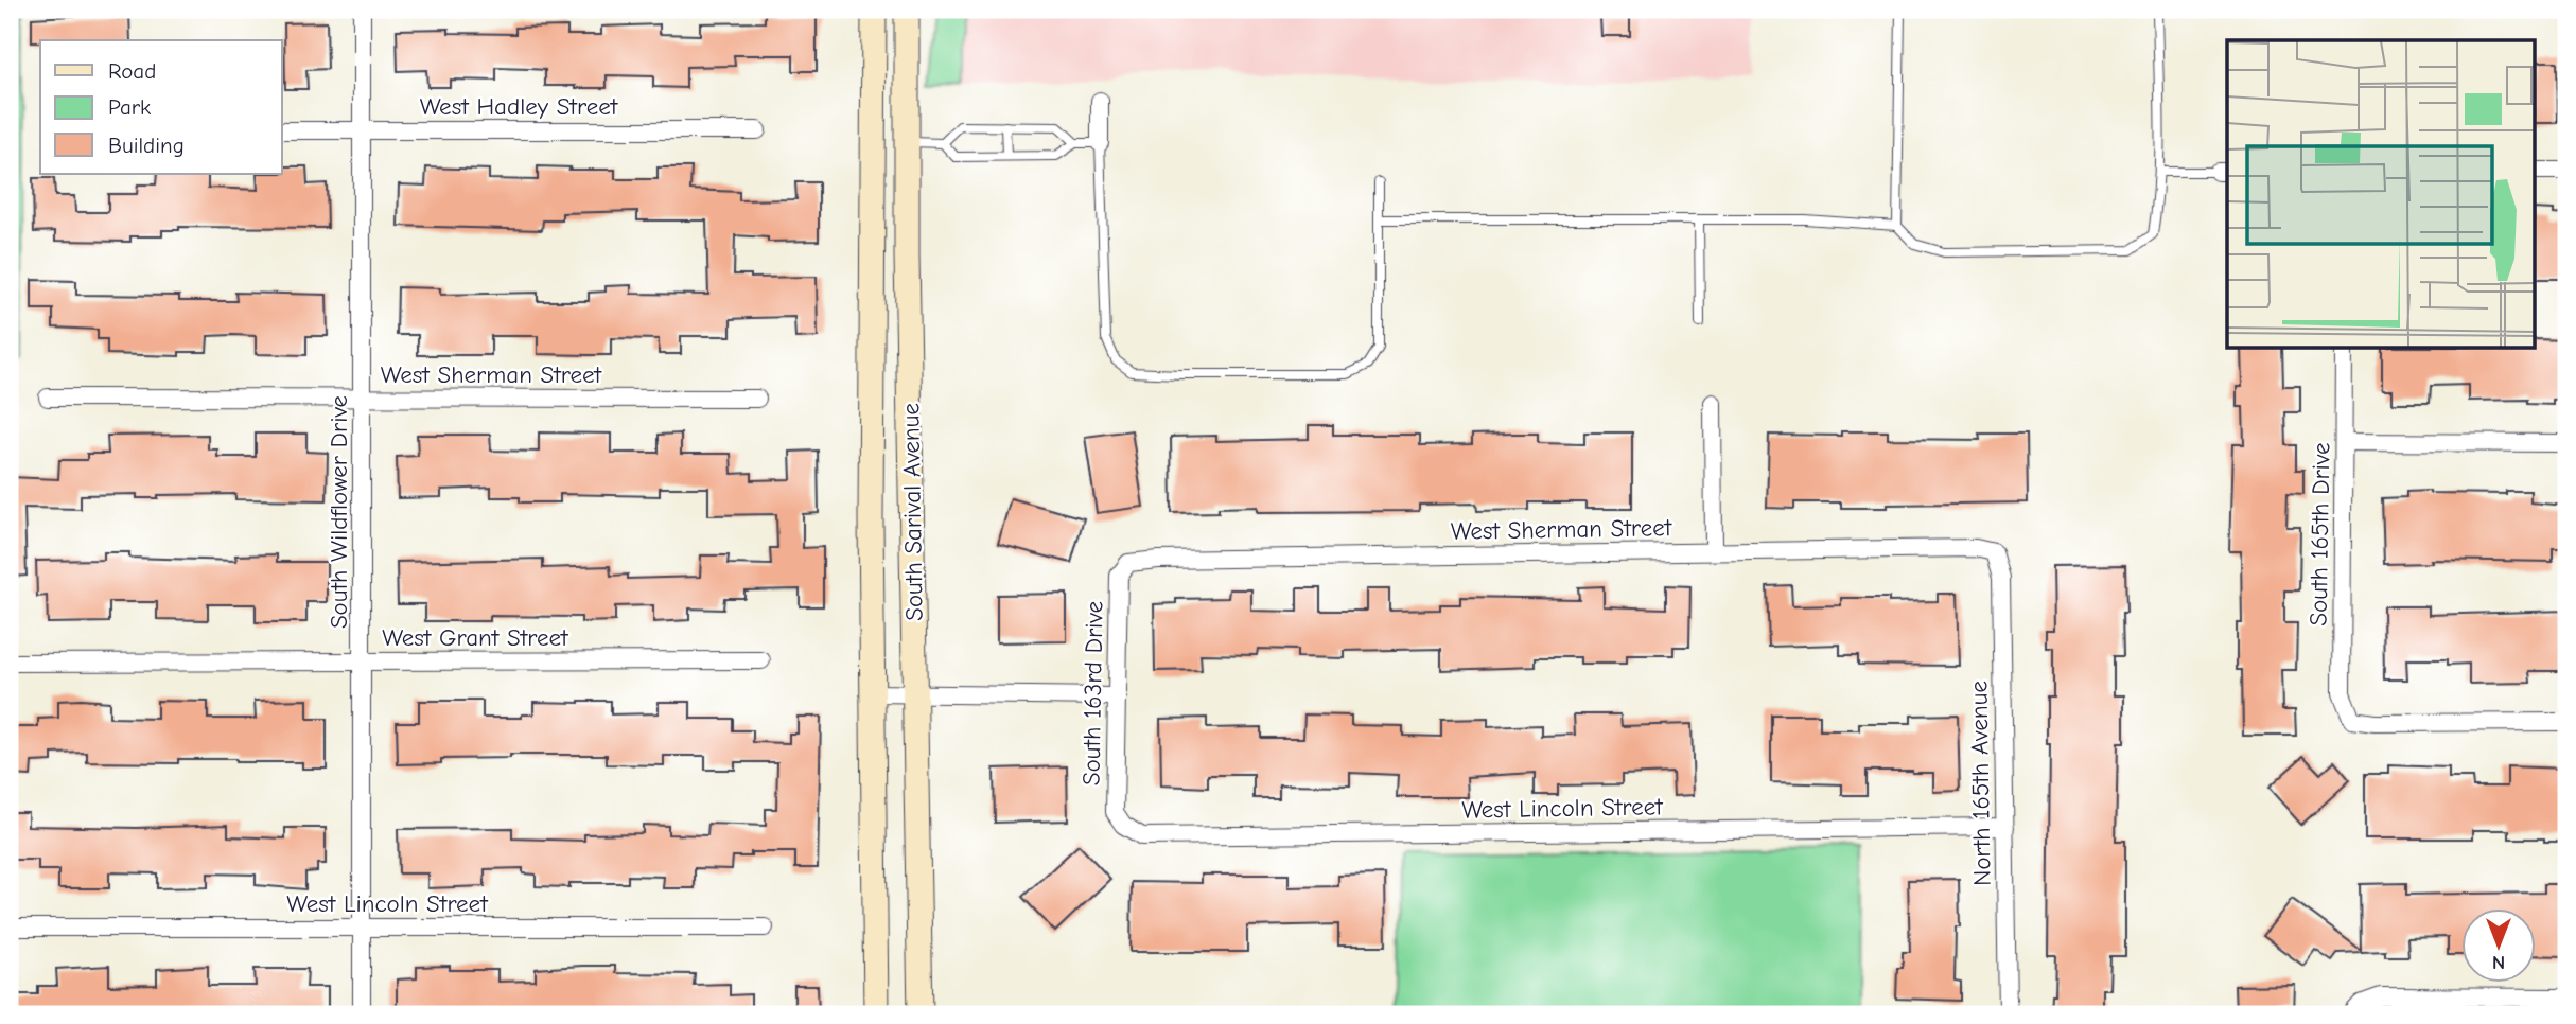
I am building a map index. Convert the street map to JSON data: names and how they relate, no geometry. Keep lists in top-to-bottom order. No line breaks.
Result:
{"streets":{"main road":["South Sarival Avenue"],"street":["West Hadley Street","West Sherman Street","South Wildflower Drive","South 165th Drive","West Grant Street","South 163rd Drive","North 165th Avenue","West Lincoln Street"]},"crossings":[["West Hadley Street","South Wildflower Drive"],["West Sherman Street","South Wildflower Drive"],["West Sherman Street","South 163rd Drive"],["West Sherman Street","North 165th Avenue"],["South Wildflower Drive","West Grant Street"],["South Wildflower Drive","West Lincoln Street"],["South 163rd Drive","West Lincoln Street"],["North 165th Avenue","West Lincoln Street"]],"legend":["Road","Park","Building"],"north":"bottom"}
